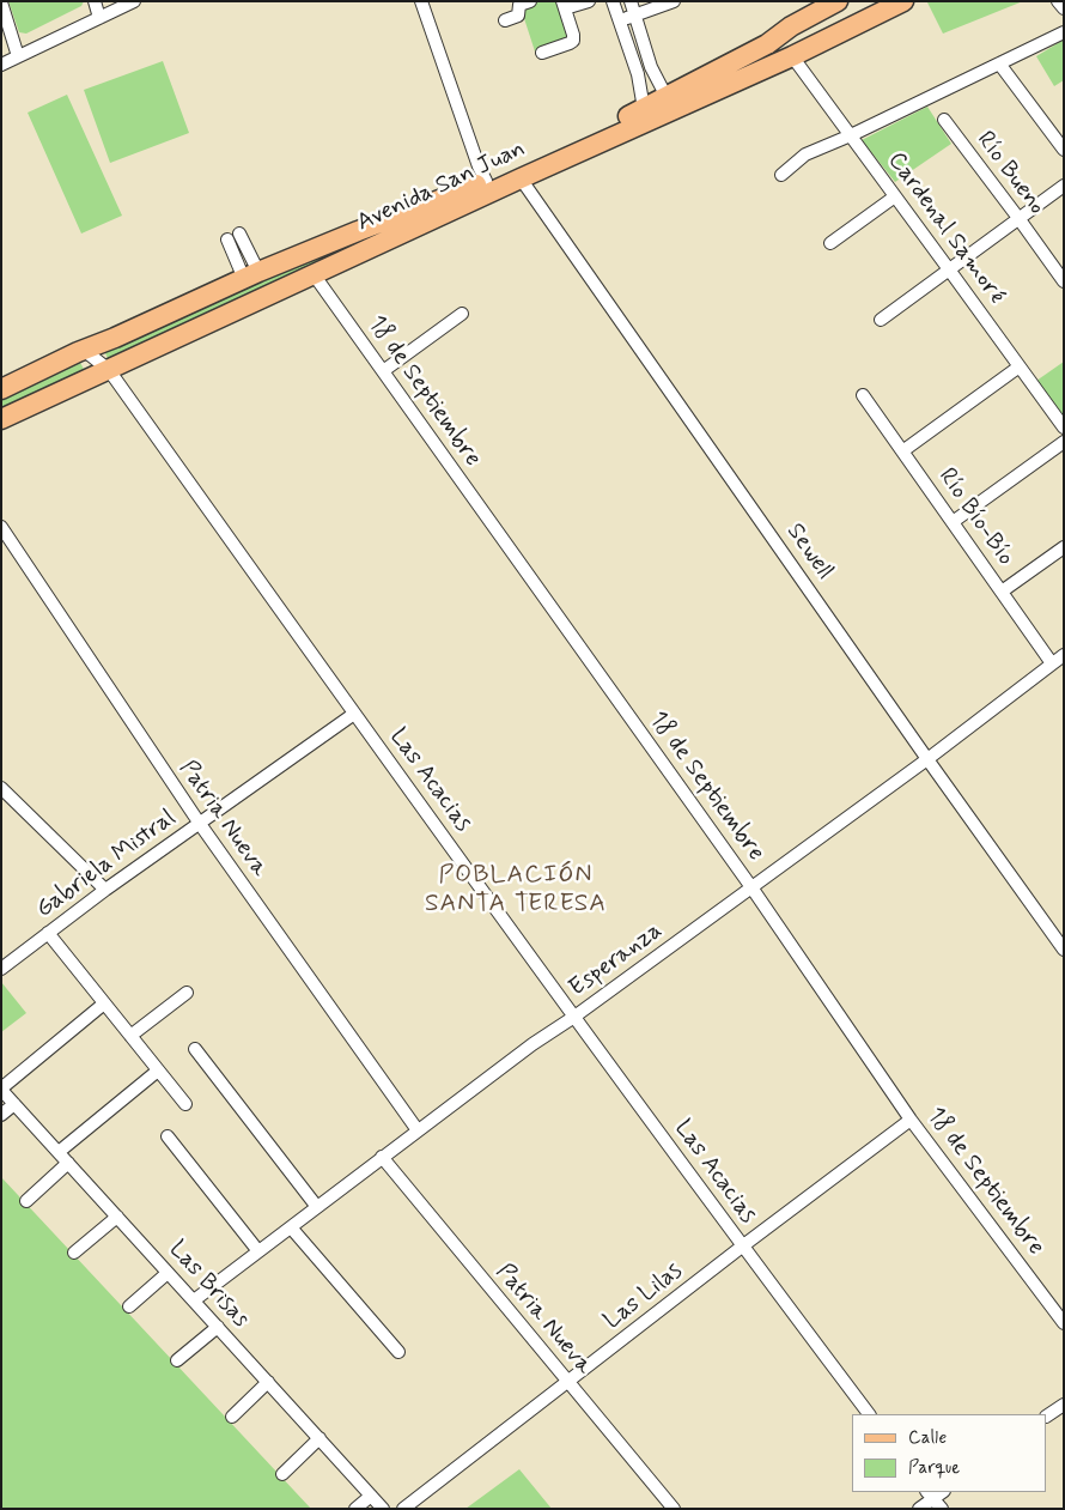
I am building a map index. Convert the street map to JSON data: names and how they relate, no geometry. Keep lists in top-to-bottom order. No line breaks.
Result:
{"streets":{"main road":["Avenida San Juan"],"street":["Río Bueno","Cardenal Samoré","18 de Septiembre","Río Bío-Bío","Sewell","Las Acacias","Patria Nueva","Gabriela Mistral","Esperanza","Las Brisas","Las Lilas"]},"crossings":[["Avenida San Juan","Cardenal Samoré"],["Avenida San Juan","18 de Septiembre"],["Avenida San Juan","Sewell"],["Avenida San Juan","Las Acacias"],["18 de Septiembre","Esperanza"],["18 de Septiembre","Las Lilas"],["Río Bío-Bío","Esperanza"],["Sewell","Esperanza"],["Las Acacias","Gabriela Mistral"],["Las Acacias","Esperanza"],["Las Acacias","Las Lilas"],["Patria Nueva","Gabriela Mistral"],["Patria Nueva","Esperanza"],["Patria Nueva","Las Lilas"],["Esperanza","Las Brisas"]],"districts":["POBLACIÓN SANTA TERESA"],"legend":["Calle","Parque"]}
